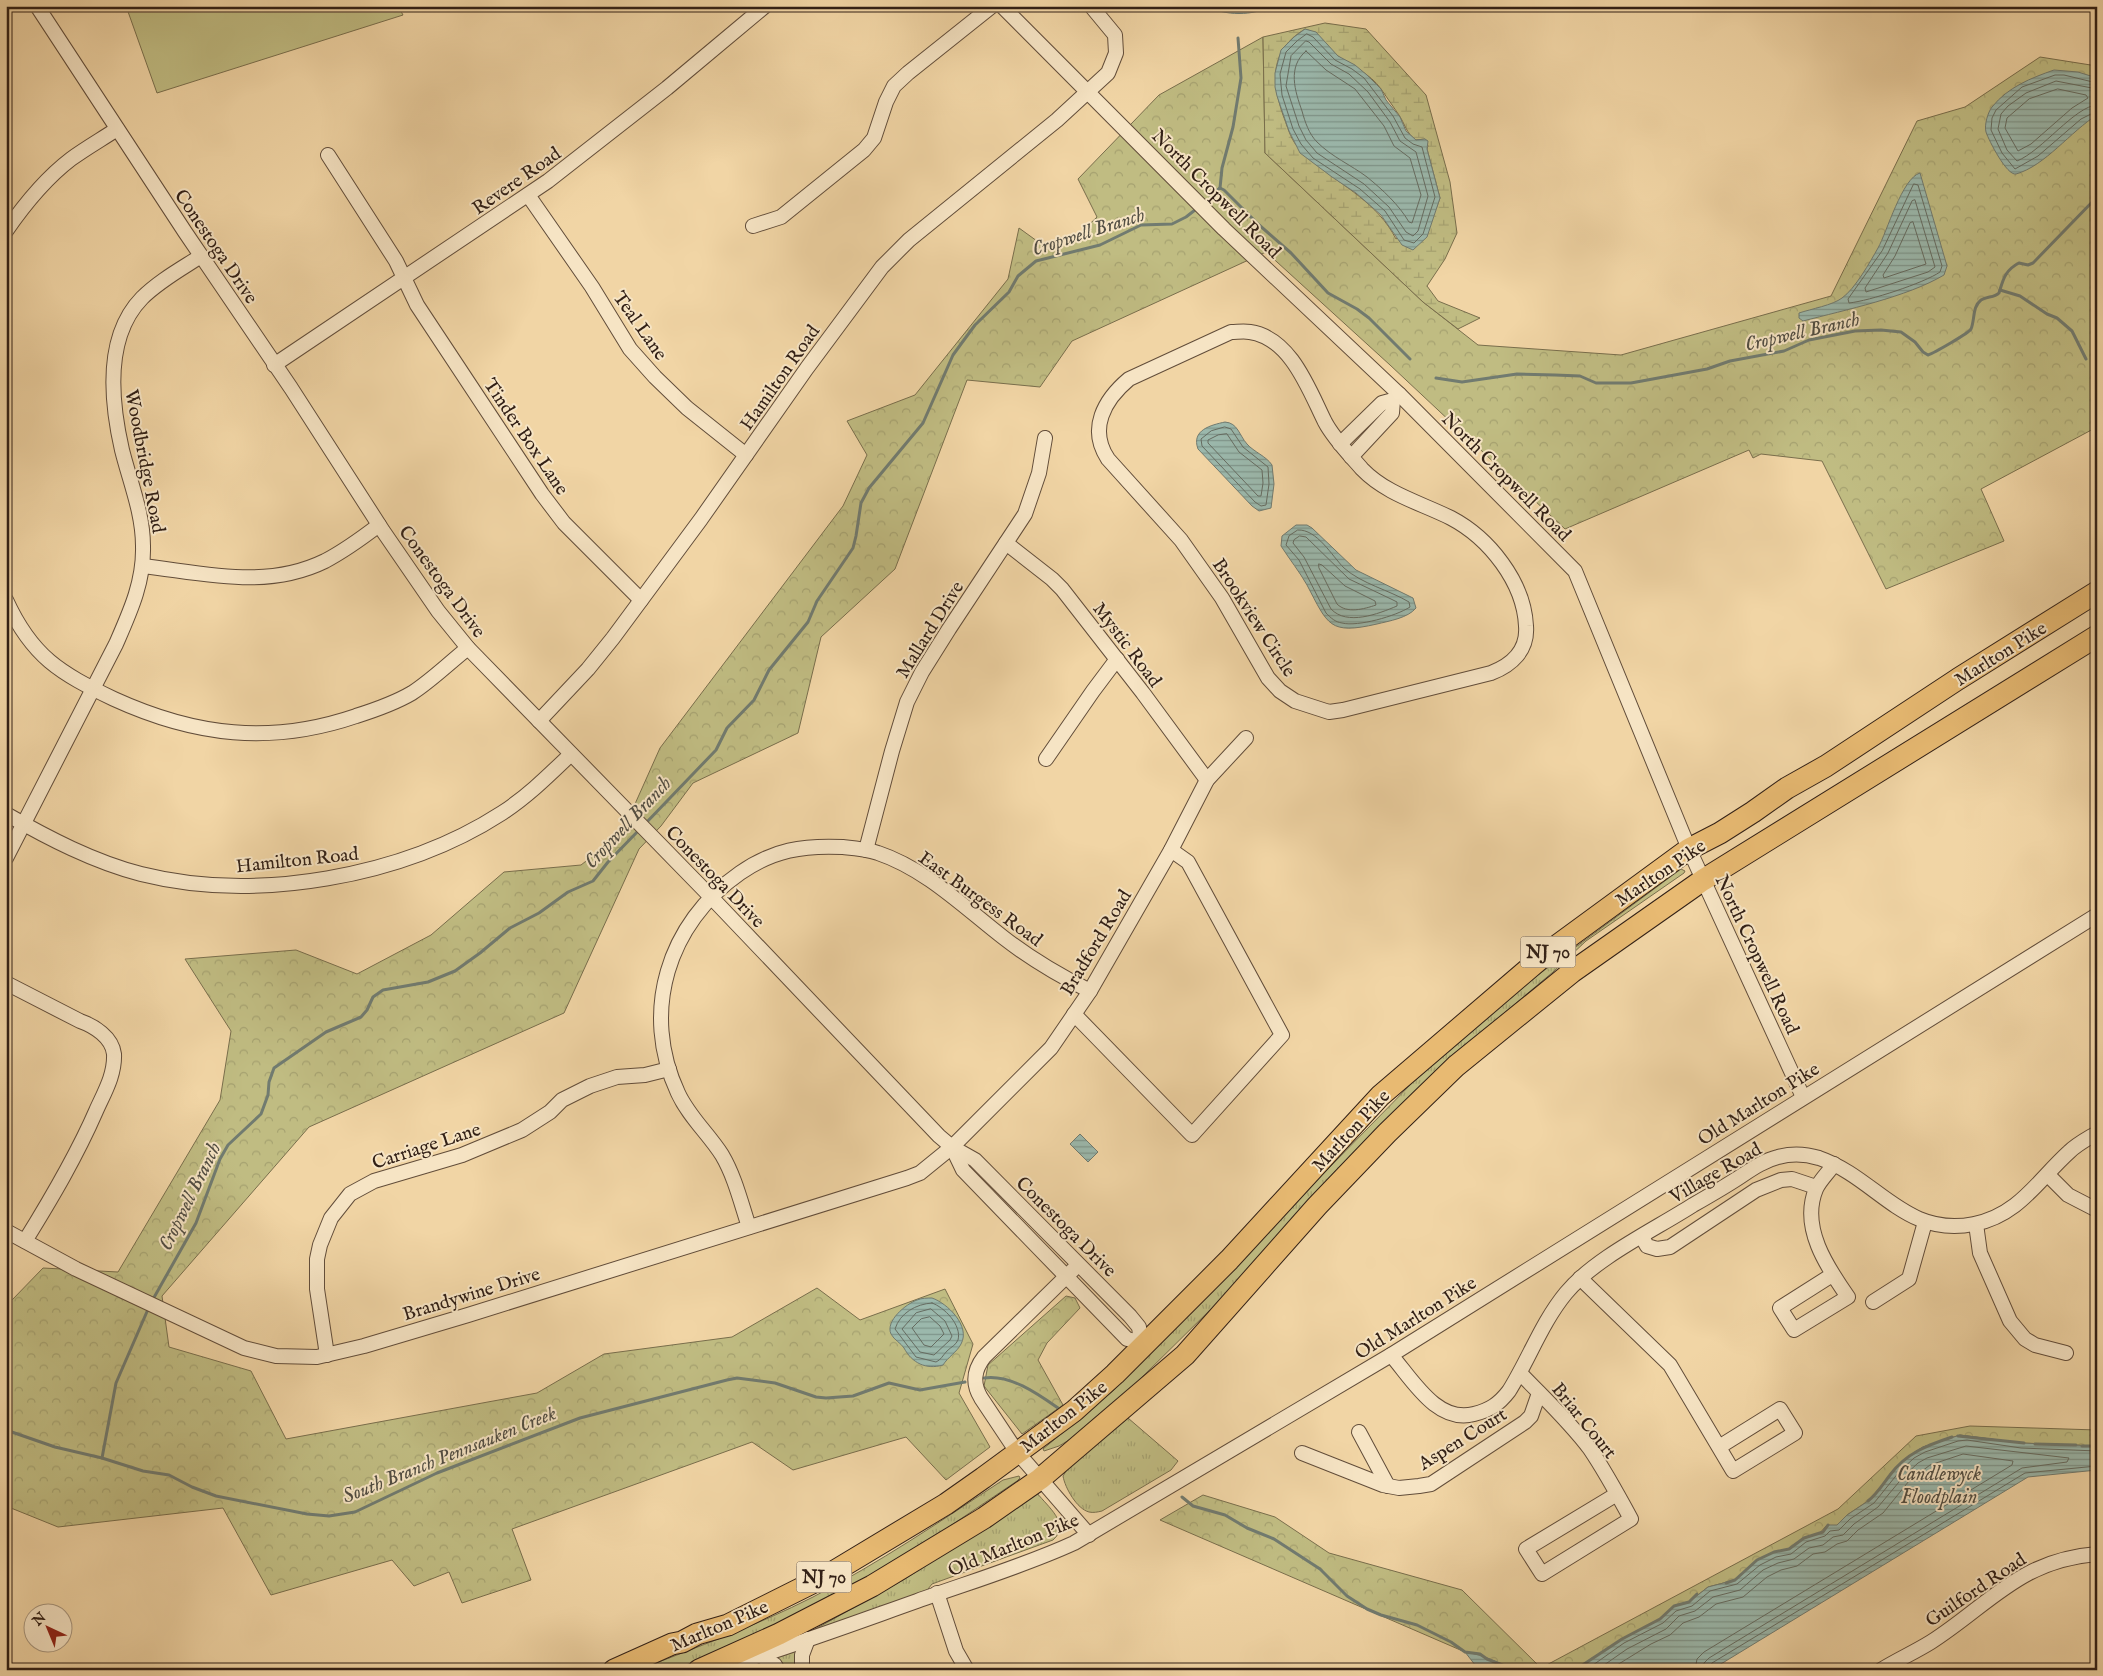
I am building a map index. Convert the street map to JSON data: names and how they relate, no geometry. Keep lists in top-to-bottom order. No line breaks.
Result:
{"streets":{"highway":["Marlton Pike","NJ 70"],"street":["Revere Road","North Cropwell Road","Conestoga Drive","Teal Lane","Hamilton Road","Tinder Box Lane","Woodbridge Road","Brookview Circle","Mallard Drive","Mystic Road","East Burgess Road","Bradford Road","Old Marlton Pike","Carriage Lane","Village Road","Brandywine Drive","Briar Court","Aspen Court","Guilford Road"]},"crossings":[["Revere Road","Conestoga Drive"],["Revere Road","Teal Lane"],["Revere Road","Tinder Box Lane"],["North Cropwell Road","Hamilton Road"],["North Cropwell Road","Marlton Pike"],["North Cropwell Road","Old Marlton Pike"],["Conestoga Drive","Hamilton Road"],["Conestoga Drive","Woodbridge Road"],["Conestoga Drive","Marlton Pike"],["Conestoga Drive","East Burgess Road"],["Conestoga Drive","Bradford Road"],["Conestoga Drive","Brandywine Drive"],["Teal Lane","Hamilton Road"],["Hamilton Road","Tinder Box Lane"],["Hamilton Road","Woodbridge Road"],["Mallard Drive","Mystic Road"],["Mallard Drive","East Burgess Road"],["Mystic Road","Bradford Road"],["East Burgess Road","Bradford Road"],["East Burgess Road","Carriage Lane"],["East Burgess Road","Brandywine Drive"],["Bradford Road","Brandywine Drive"],["Old Marlton Pike","Village Road"],["Carriage Lane","Brandywine Drive"],["Village Road","Briar Court"],["Briar Court","Aspen Court"]],"water":["Cropwell Branch","South Branch Pennsauken Creek","Candlewyck Floodplain"],"north":"top left"}
